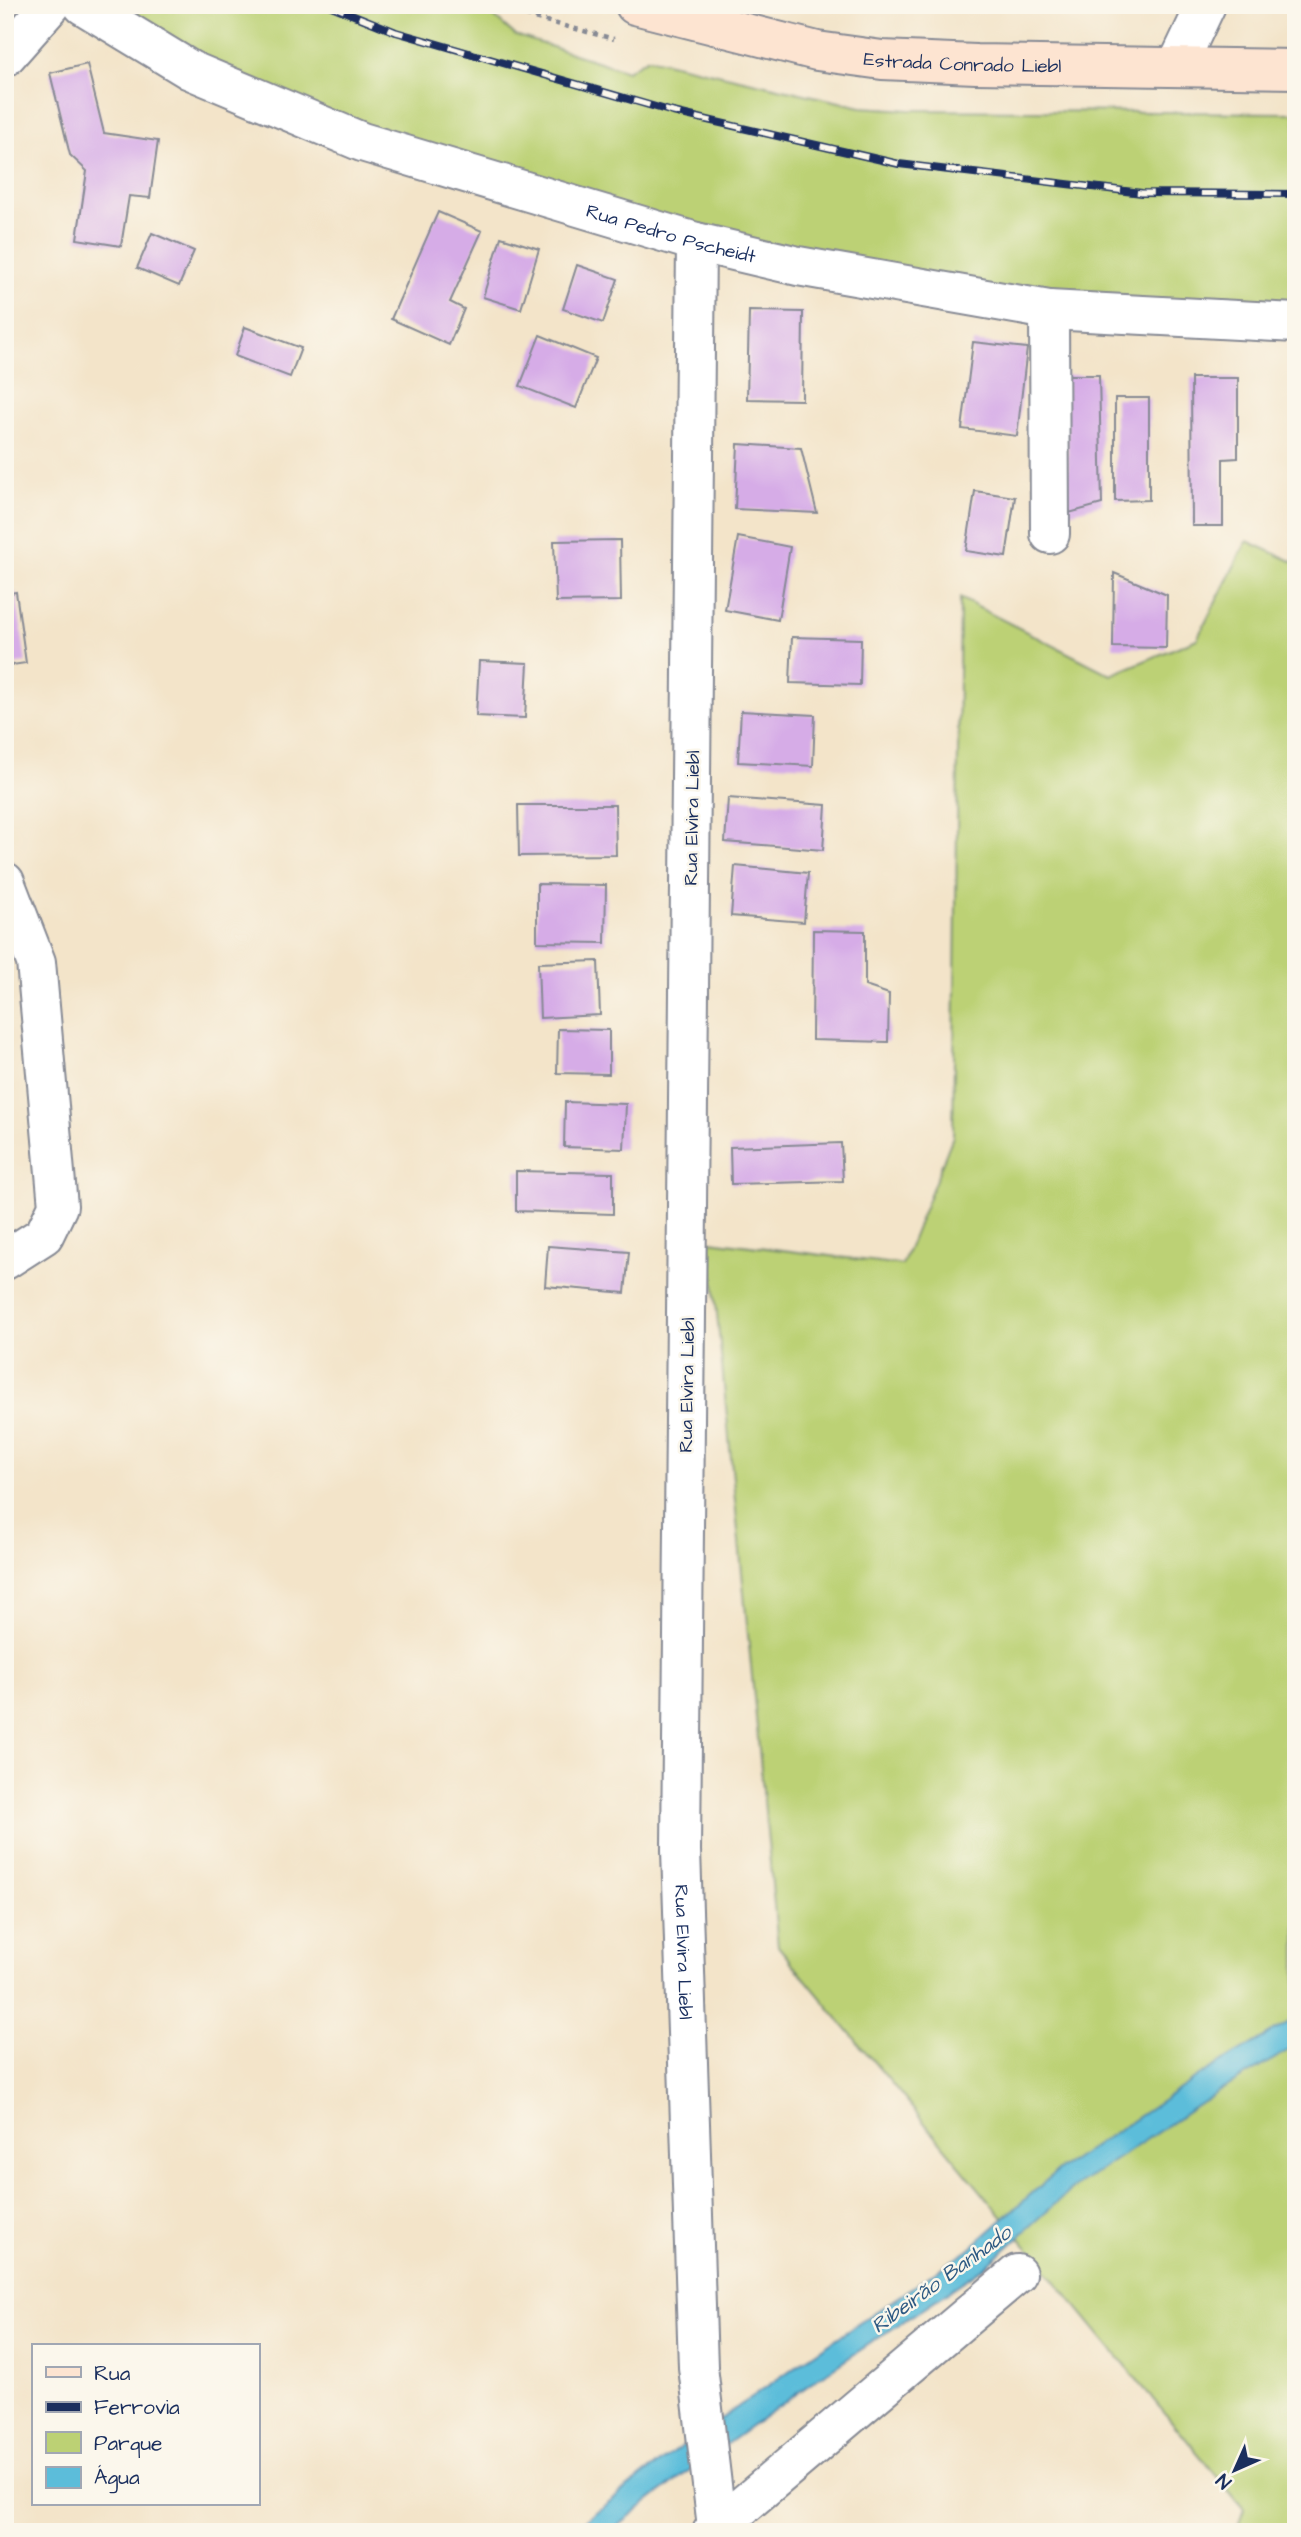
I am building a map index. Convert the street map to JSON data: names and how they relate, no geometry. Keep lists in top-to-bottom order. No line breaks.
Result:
{"streets":{"main road":["Estrada Conrado Liebl"],"street":["Rua Pedro Pscheidt","Rua Elvira Liebl"]},"crossings":[["Rua Pedro Pscheidt","Rua Elvira Liebl"]],"water":["Ribeirão Banhado"],"legend":["Rua","Ferrovia","Parque","Água"],"north":"bottom left"}
